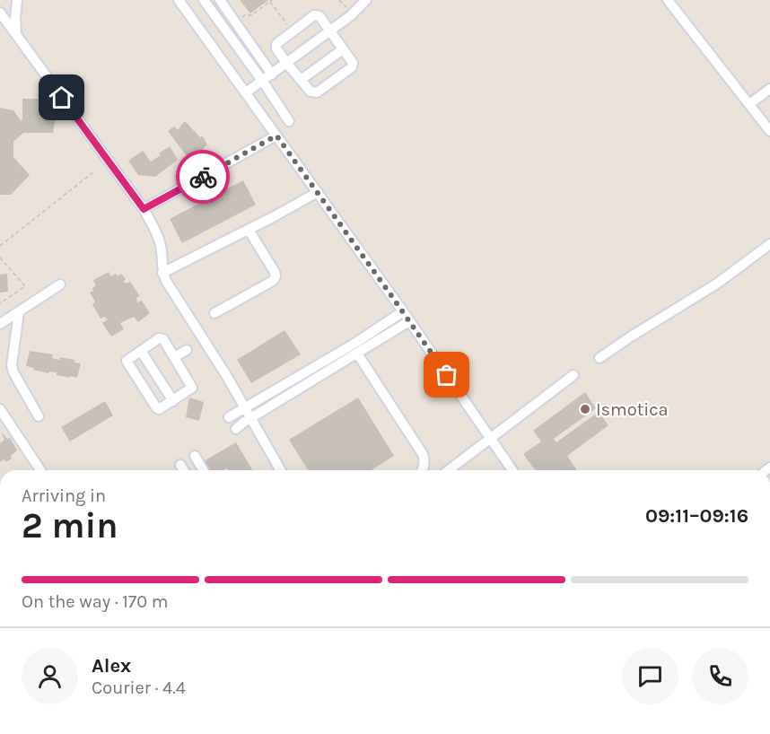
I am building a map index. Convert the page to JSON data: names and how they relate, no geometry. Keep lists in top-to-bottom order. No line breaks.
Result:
{"places":["Ismotica"],"page":{"heading":["2 min","Arriving in","09:11–09:16"],"panel":["Alex","Courier · 4.4"],"bar":"On the way · 170 m"}}
